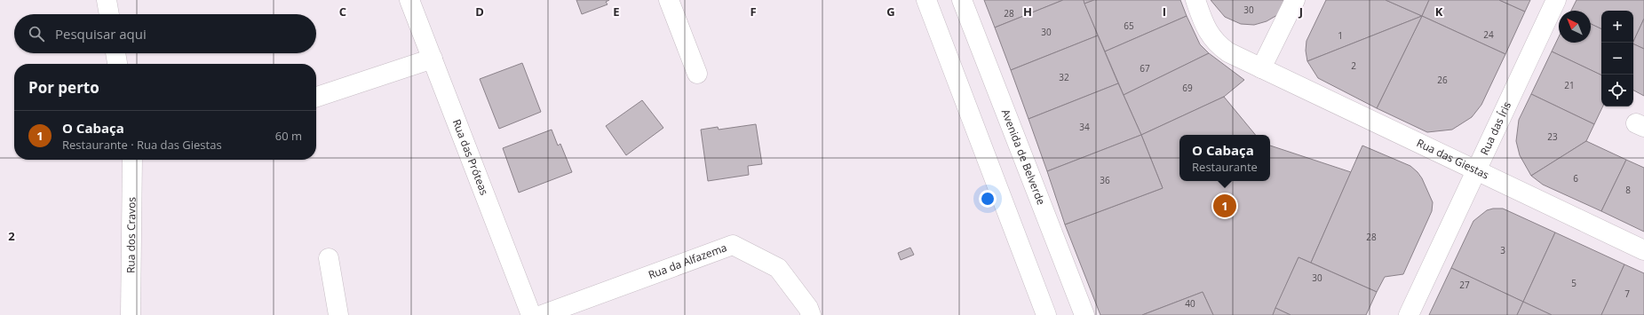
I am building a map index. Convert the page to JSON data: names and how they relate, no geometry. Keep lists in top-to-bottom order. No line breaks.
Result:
{"streets":{"street":["Rua das Íris","Rua das Próteas","Avenida de Belverde","Rua das Giestas","Rua dos Cravos","Rua da Alfazema"]},"crossings":[["Rua das Íris","Rua das Giestas"]],"house_numbers":["30","28","65","30","24","1","2","67","32","26","21","69","34","23","6","36","8","28","3","30","5","27","7","40"],"north":"top left","page":{"map_buttons":["+","−"],"search":"Pesquisar aqui","heading":"Por perto","list":[{"mark":"1","name":"O Cabaça","note":"Restaurante · Rua das Giestas","value":"60 m"}],"popup":["O Cabaça","Restaurante"],"pins":"1"},"grid":{"columns":["C","D","E","F","G","H","I","J","K"],"rows":["2"]}}
